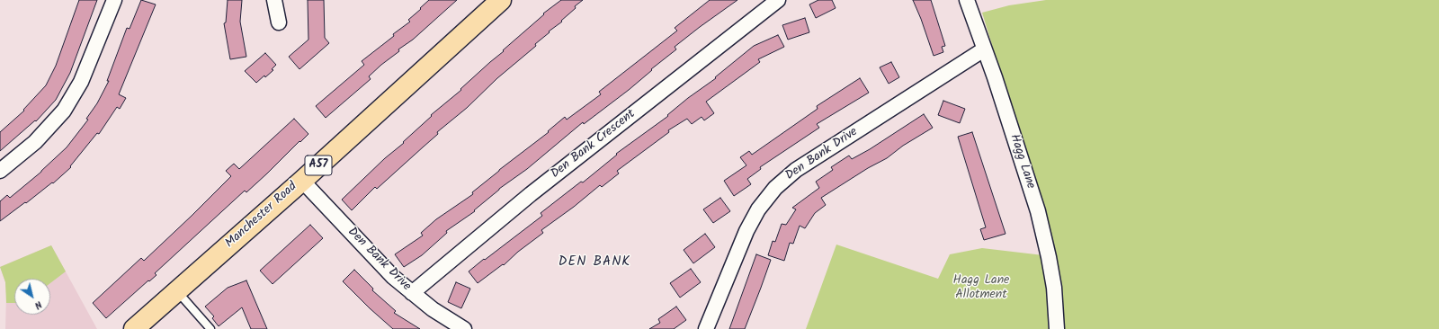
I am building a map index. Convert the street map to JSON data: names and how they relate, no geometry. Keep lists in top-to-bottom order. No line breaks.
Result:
{"streets":{"main road":["A57","Manchester Road"],"street":["Den Bank Crescent","Den Bank Drive","Hagg Lane"]},"crossings":[["Den Bank Crescent","Den Bank Drive"],["Den Bank Drive","Hagg Lane"],["Den Bank Drive","Manchester Road"]],"districts":["DEN BANK"],"parks":["Hagg Lane Allotment"],"north":"bottom right"}
